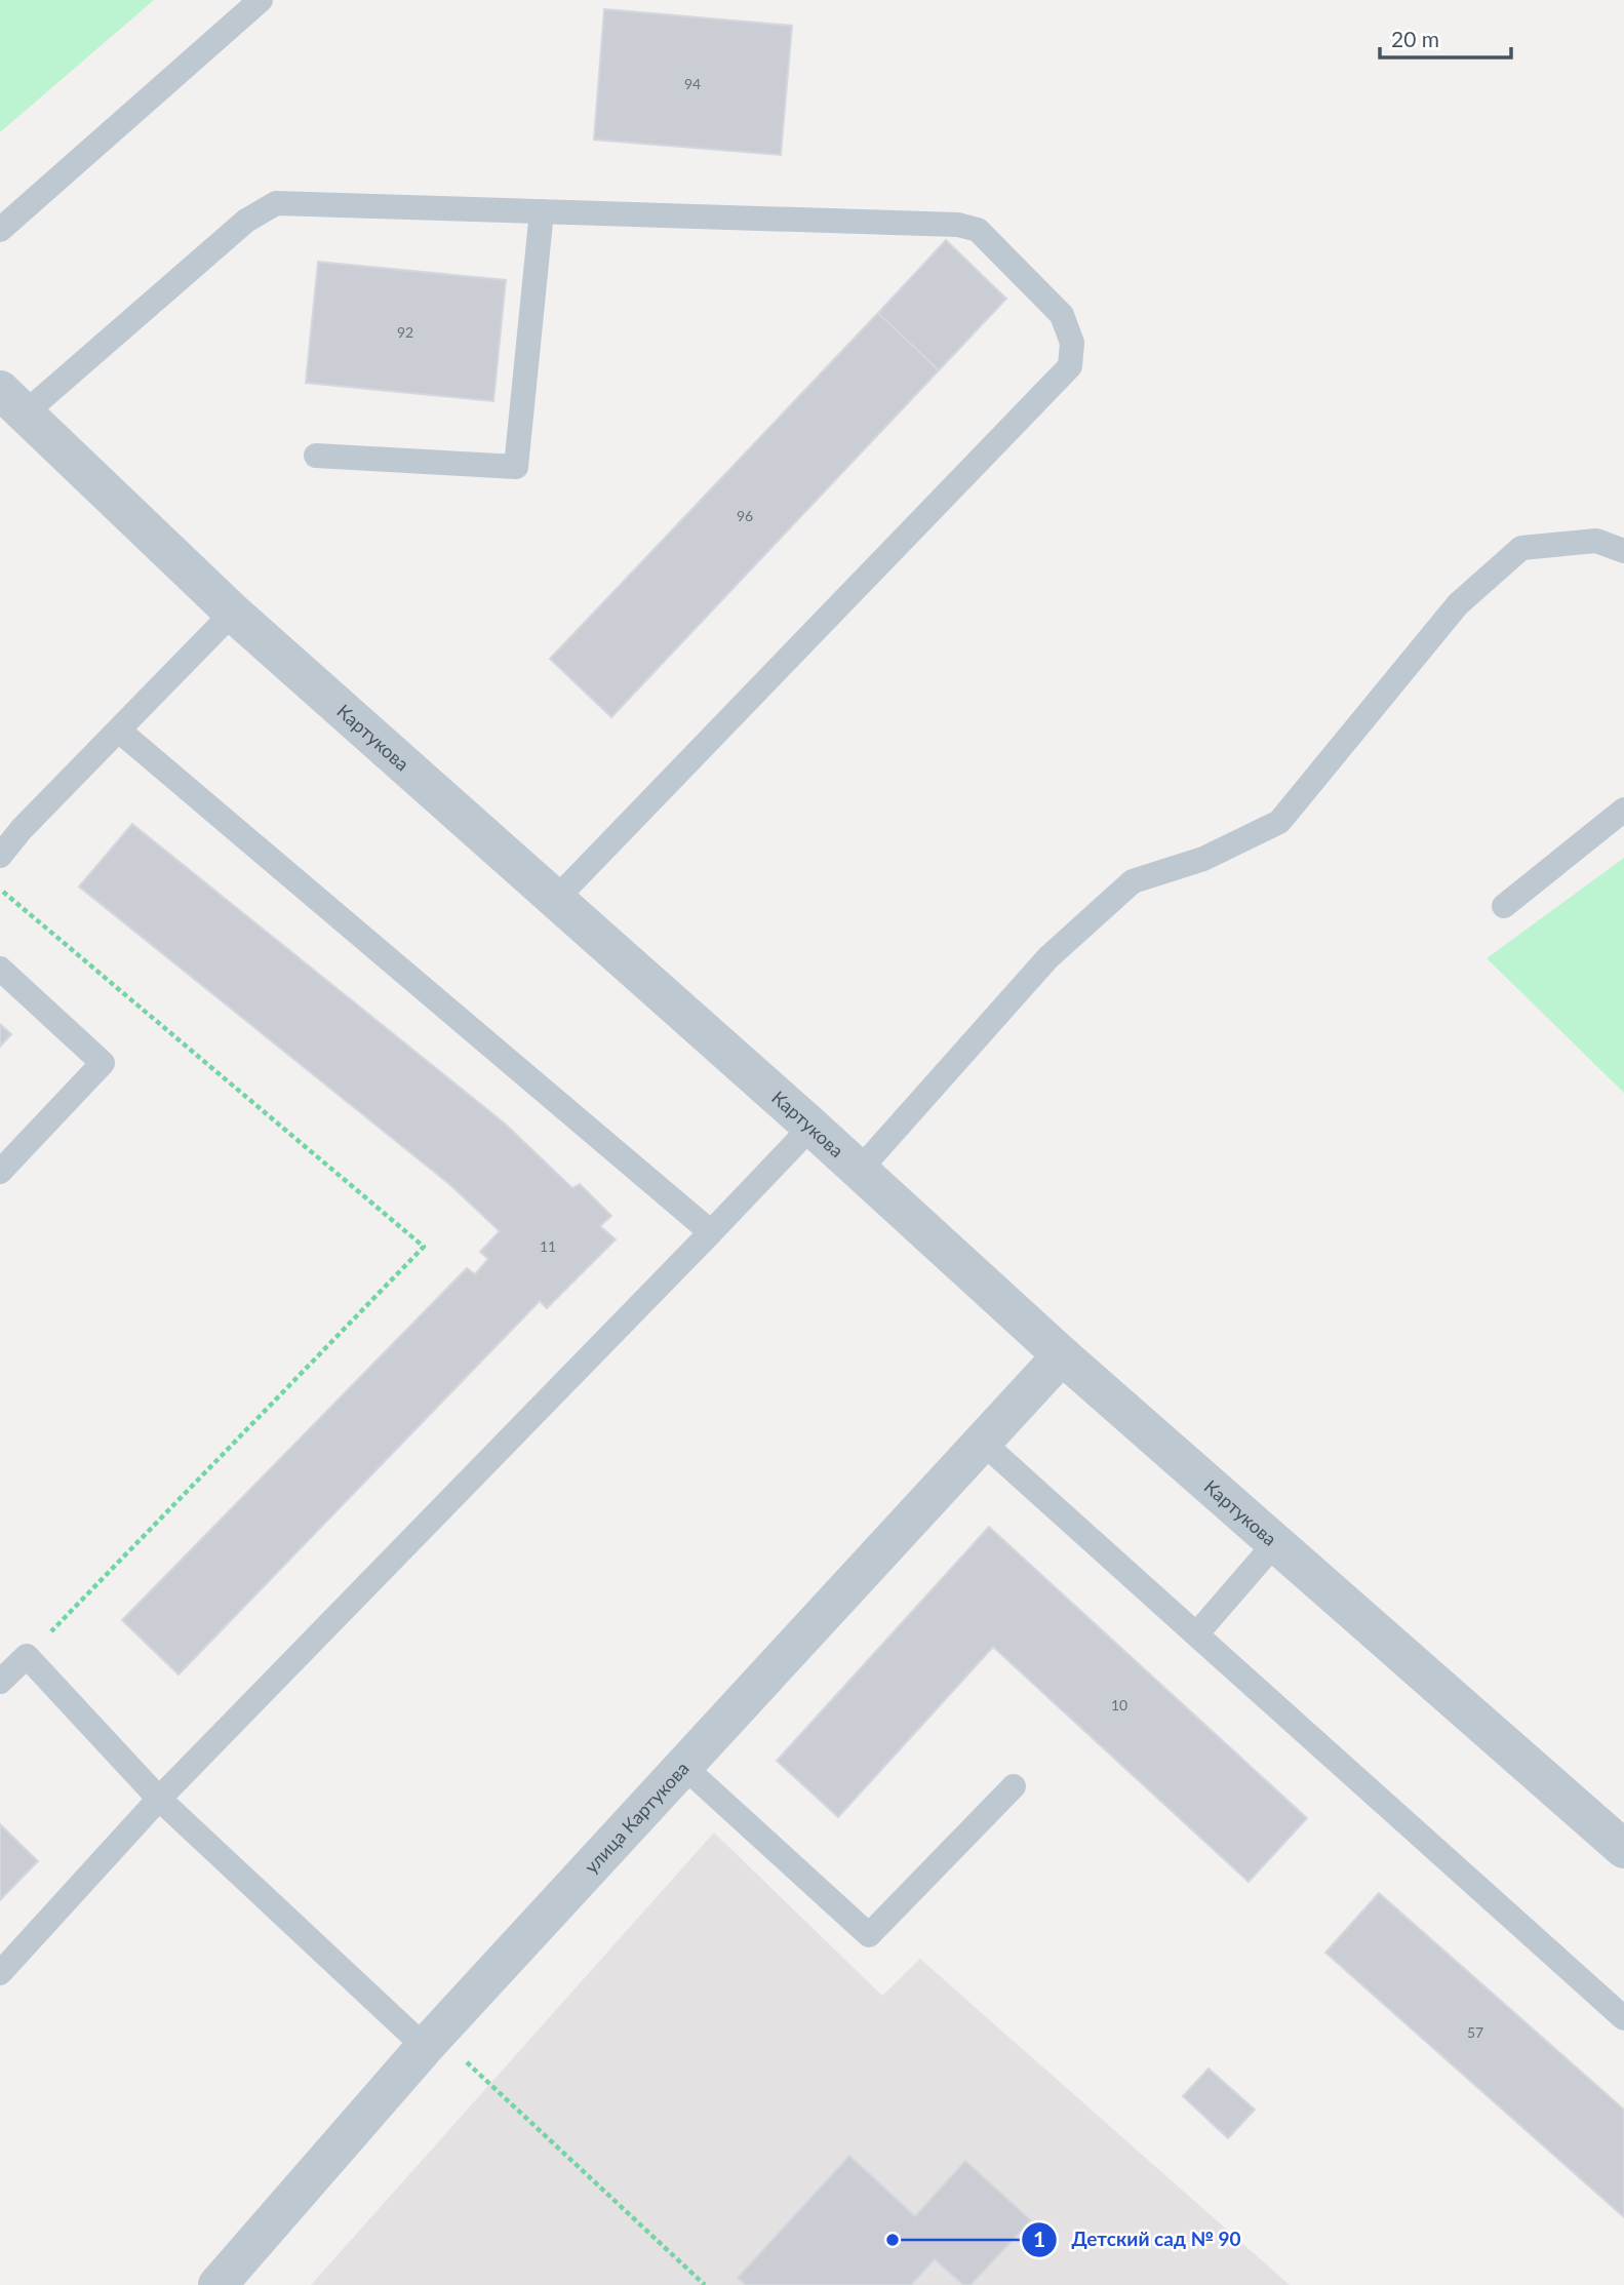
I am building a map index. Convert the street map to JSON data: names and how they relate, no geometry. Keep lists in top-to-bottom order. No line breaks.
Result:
{"streets":{"street":["Картукова","улица Картукова"]},"crossings":[["Картукова","улица Картукова"]],"places":["Детский сад № 90"],"house_numbers":["94","92","96","11","10","57"],"scale_bar":"20 m"}
